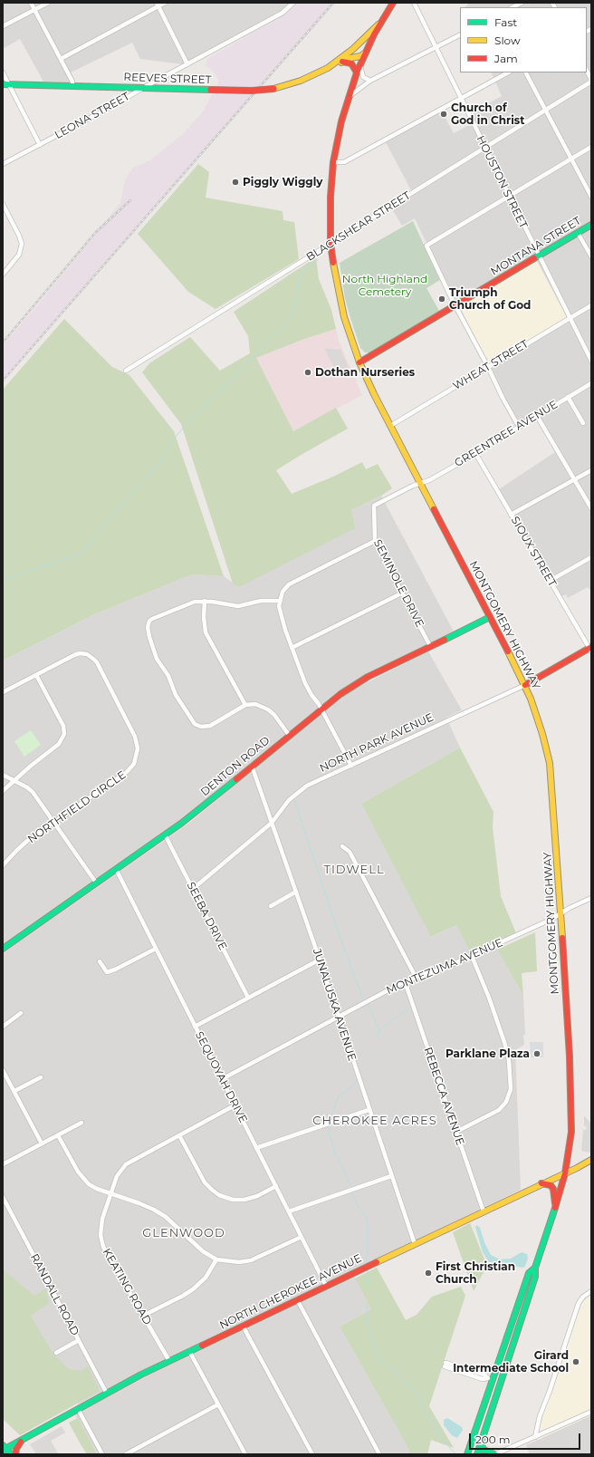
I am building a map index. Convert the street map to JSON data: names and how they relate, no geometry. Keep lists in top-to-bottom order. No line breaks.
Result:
{"streets":{"main road":["REEVES STREET","MONTANA STREET","MONTGOMERY HIGHWAY","NORTH PARK AVENUE","DENTON ROAD","NORTH CHEROKEE AVENUE"],"street":["LEONA STREET","HOUSTON STREET","BLACKSHEAR STREET","WHEAT STREET","GREENTREE AVENUE","SIOUX STREET","SEMINOLE DRIVE","NORTHFIELD CIRCLE","SEEBA DRIVE","MONTEZUMA AVENUE","JUNALUSKA AVENUE","SEQUOYAH DRIVE","REBECCA AVENUE","KEATING ROAD","RANDALL ROAD"]},"crossings":[["REEVES STREET","LEONA STREET"],["REEVES STREET","MONTGOMERY HIGHWAY"],["HOUSTON STREET","BLACKSHEAR STREET"],["HOUSTON STREET","MONTANA STREET"],["HOUSTON STREET","WHEAT STREET"],["BLACKSHEAR STREET","MONTGOMERY HIGHWAY"],["MONTANA STREET","MONTGOMERY HIGHWAY"],["WHEAT STREET","MONTGOMERY HIGHWAY"],["GREENTREE AVENUE","SIOUX STREET"],["GREENTREE AVENUE","SEMINOLE DRIVE"],["GREENTREE AVENUE","MONTGOMERY HIGHWAY"],["SIOUX STREET","NORTH PARK AVENUE"],["SEMINOLE DRIVE","MONTGOMERY HIGHWAY"],["SEMINOLE DRIVE","DENTON ROAD"],["MONTGOMERY HIGHWAY","NORTH PARK AVENUE"],["MONTGOMERY HIGHWAY","DENTON ROAD"],["MONTGOMERY HIGHWAY","MONTEZUMA AVENUE"],["MONTGOMERY HIGHWAY","NORTH CHEROKEE AVENUE"],["NORTH PARK AVENUE","SEEBA DRIVE"],["NORTH PARK AVENUE","JUNALUSKA AVENUE"],["DENTON ROAD","SEEBA DRIVE"],["DENTON ROAD","JUNALUSKA AVENUE"],["DENTON ROAD","SEQUOYAH DRIVE"],["MONTEZUMA AVENUE","JUNALUSKA AVENUE"],["MONTEZUMA AVENUE","SEQUOYAH DRIVE"],["MONTEZUMA AVENUE","REBECCA AVENUE"],["JUNALUSKA AVENUE","NORTH CHEROKEE AVENUE"],["SEQUOYAH DRIVE","KEATING ROAD"],["SEQUOYAH DRIVE","NORTH CHEROKEE AVENUE"],["REBECCA AVENUE","NORTH CHEROKEE AVENUE"],["KEATING ROAD","NORTH CHEROKEE AVENUE"],["NORTH CHEROKEE AVENUE","RANDALL ROAD"]],"districts":["TIDWELL","CHEROKEE ACRES","GLENWOOD"],"parks":["North Highland Cemetery"],"places":["Church of God in Christ","Piggly Wiggly","Triumph Church of God","Dothan Nurseries","Parklane Plaza","First Christian Church","Girard Intermediate School"],"legend":["Fast","Slow","Jam"],"scale_bar":"200 m"}
